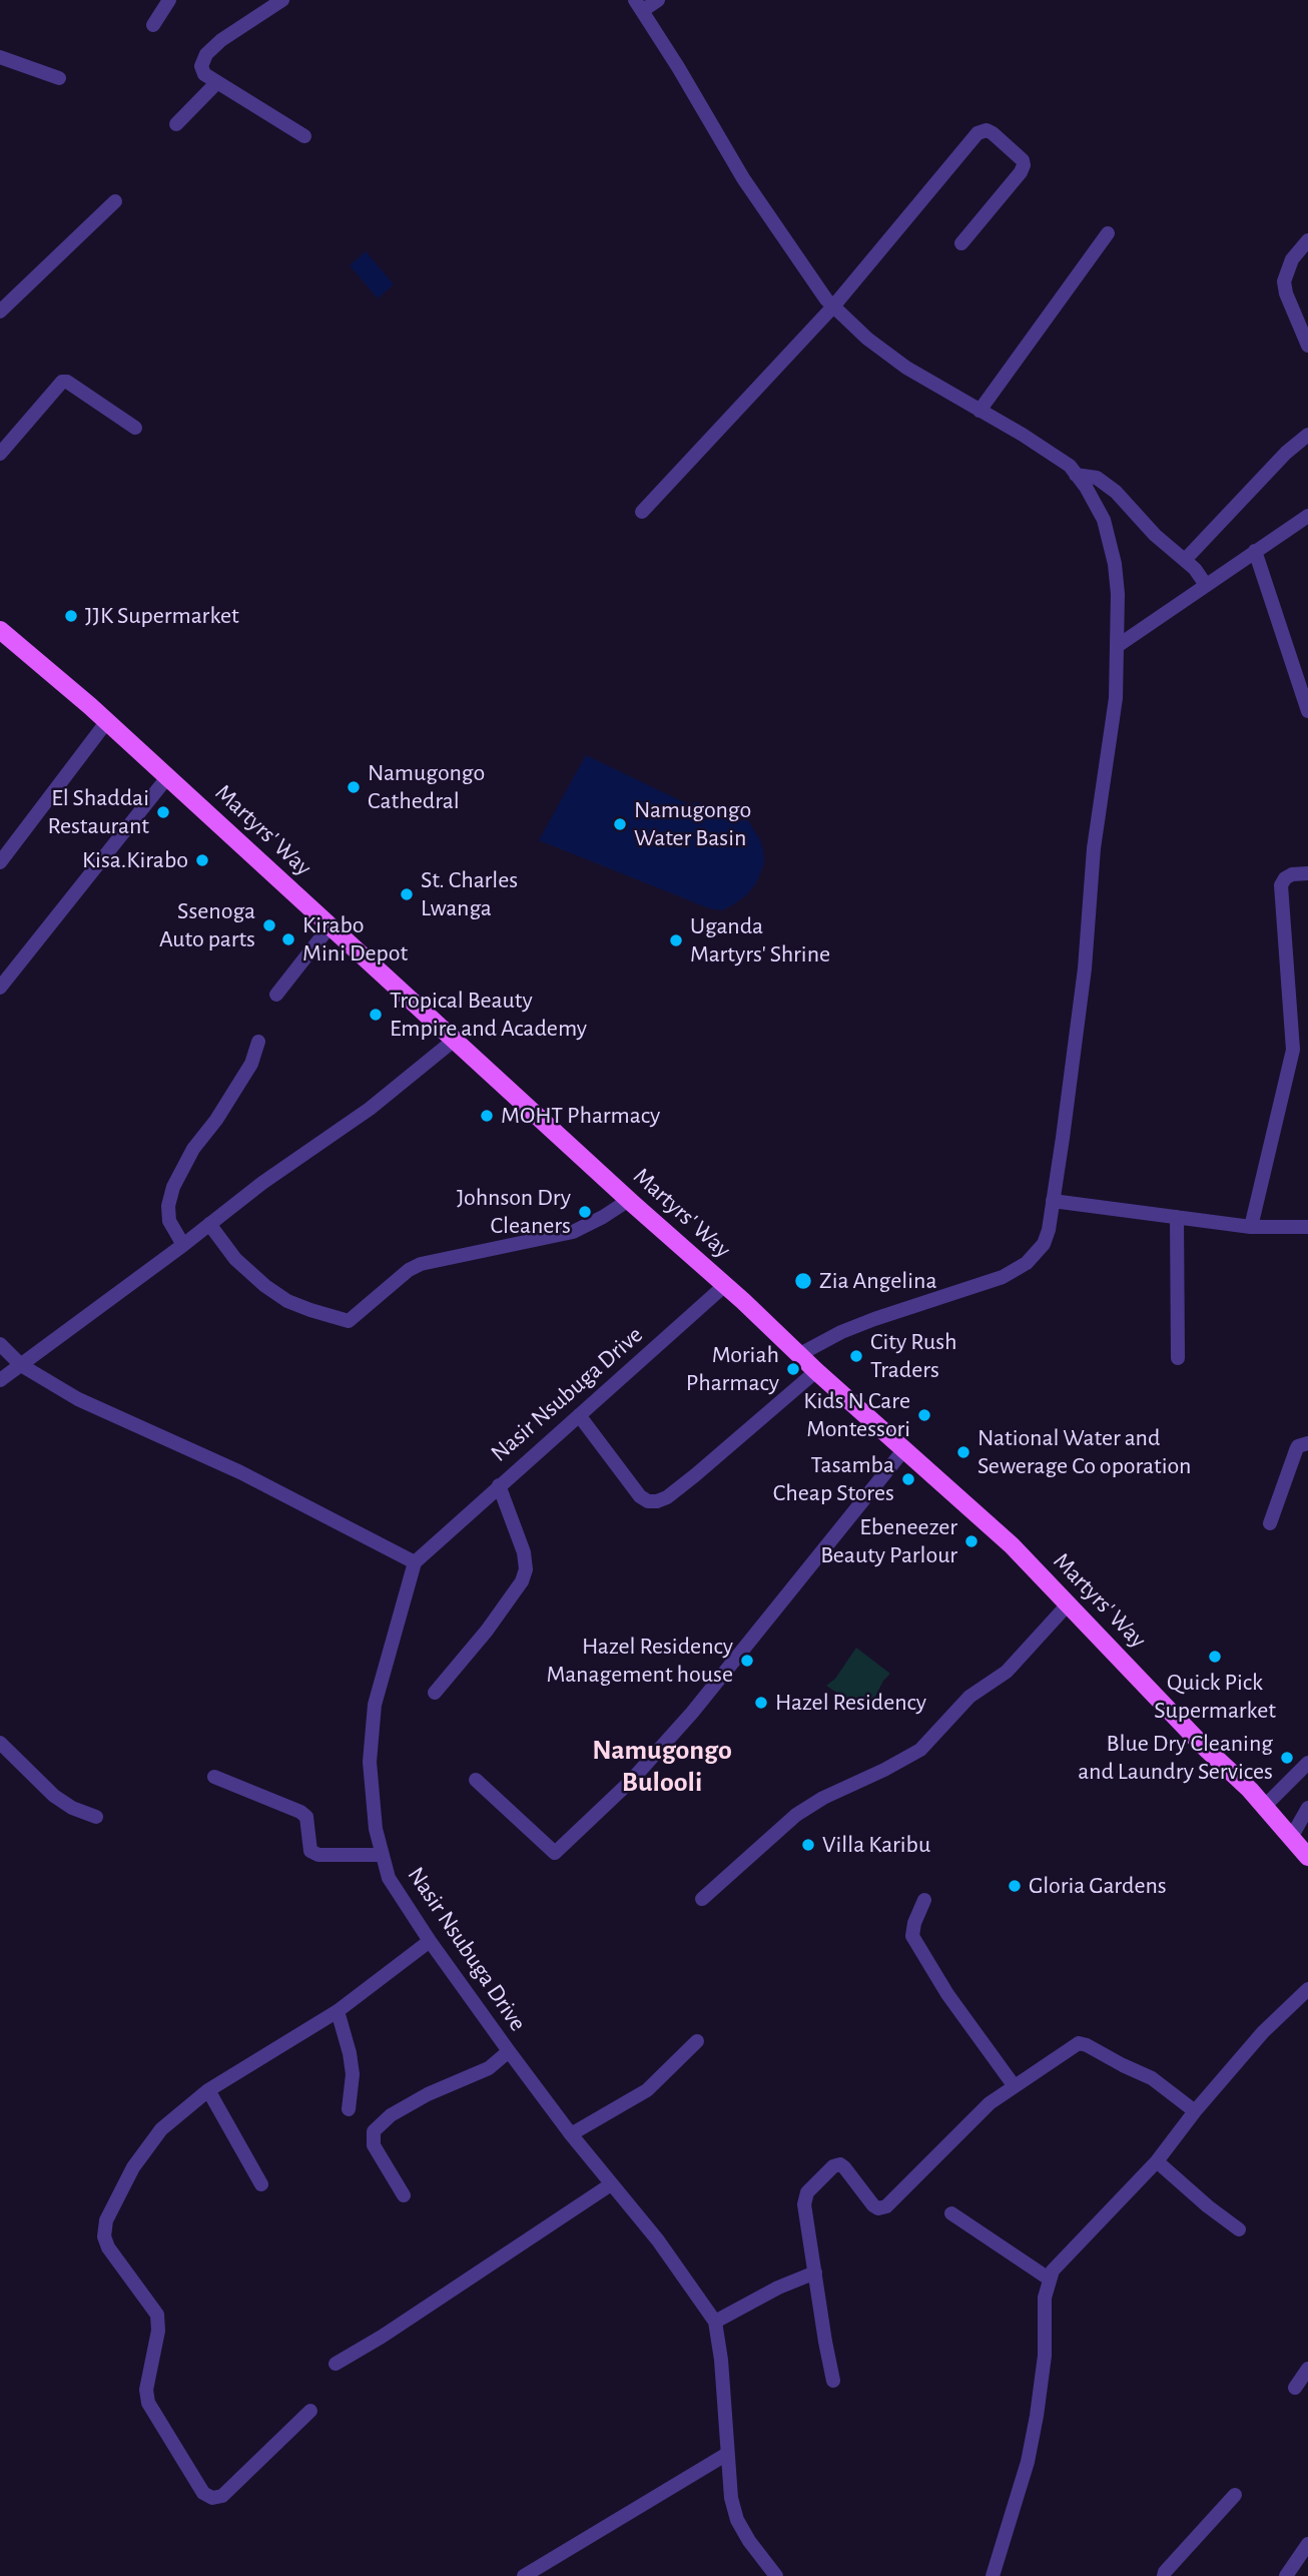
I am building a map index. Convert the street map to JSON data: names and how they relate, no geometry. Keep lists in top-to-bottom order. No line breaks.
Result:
{"streets":{"main road":["Martyrs' Way"],"street":["Nasir Nsubuga Drive"]},"crossings":[["Martyrs' Way","Nasir Nsubuga Drive"]],"districts":["Namugongo Bulooli"],"places":["JJK Supermarket","Namugongo Cathedral","El Shaddai Restaurant","Namugongo Water Basin","Kisa.Kirabo","St. Charles Lwanga","Ssenoga Auto parts","Kirabo Mini Depot","Uganda Martyrs' Shrine","Tropical Beauty Empire and Academy","MOHT Pharmacy","Johnson Dry Cleaners","Zia Angelina","City Rush Traders","Moriah Pharmacy","Kids N Care Montessori","National Water and Sewerage Co oporation","Tasamba Cheap Stores","Ebeneezer Beauty Parlour","Quick Pick Supermarket","Hazel Residency Management house","Hazel Residency","Blue Dry Cleaning and Laundry Services","Villa Karibu","Gloria Gardens"]}
